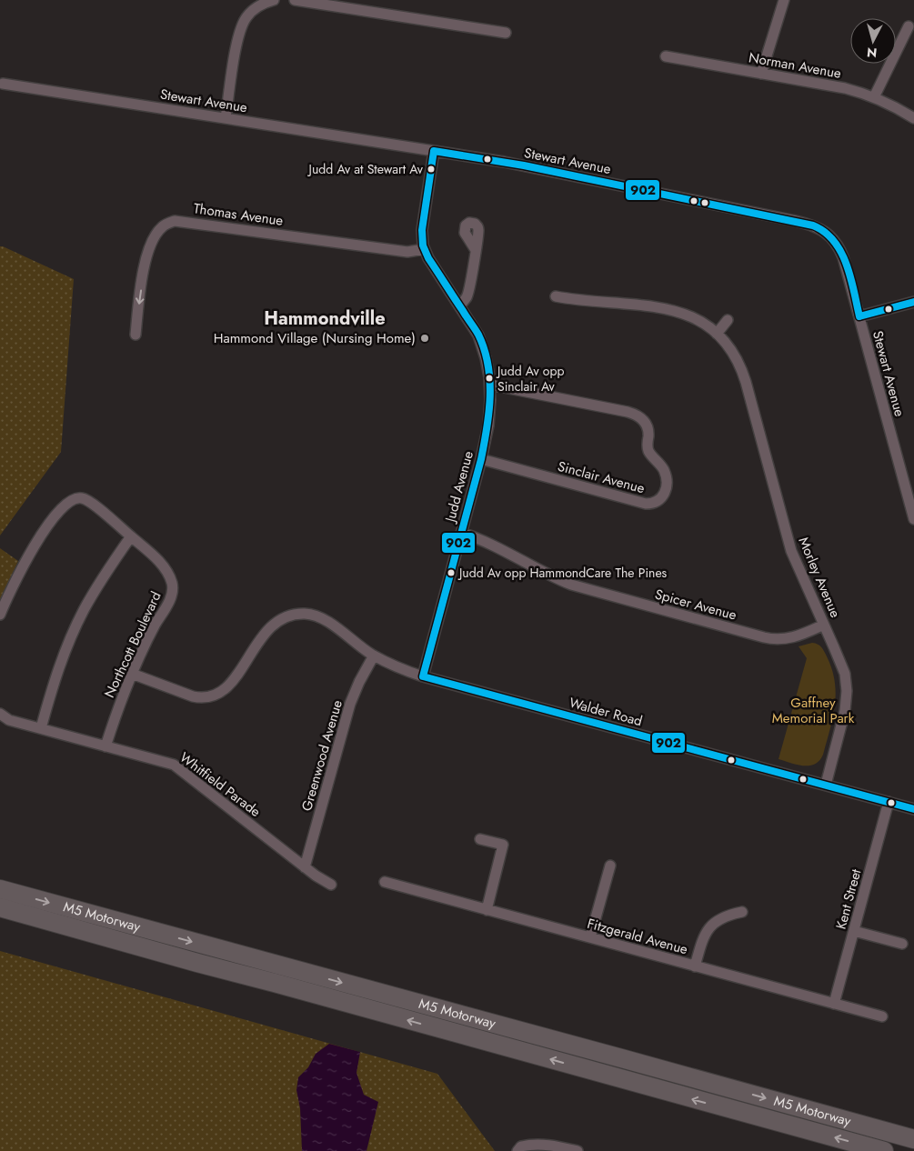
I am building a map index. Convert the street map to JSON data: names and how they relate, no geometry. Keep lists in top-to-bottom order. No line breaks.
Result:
{"streets":{"highway":["M5 Motorway"],"street":["Norman Avenue","Stewart Avenue","Thomas Avenue","Sinclair Avenue","Judd Avenue","Morley Avenue","Spicer Avenue","Northcott Boulevard","Walder Road","Greenwood Avenue","Whitfield Parade","Kent Street","Fitzgerald Avenue"]},"crossings":[["Stewart Avenue","Judd Avenue"],["Thomas Avenue","Judd Avenue"],["Sinclair Avenue","Judd Avenue"],["Judd Avenue","Spicer Avenue"],["Judd Avenue","Walder Road"],["Morley Avenue","Spicer Avenue"],["Morley Avenue","Walder Road"],["Northcott Boulevard","Walder Road"],["Northcott Boulevard","Whitfield Parade"],["Walder Road","Greenwood Avenue"],["Walder Road","Kent Street"],["Greenwood Avenue","Whitfield Parade"],["Kent Street","Fitzgerald Avenue"]],"districts":["Hammondville"],"parks":["Gaffney Memorial Park"],"places":["Judd Av at Stewart Av","Hammond Village (Nursing Home)","Judd Av opp Sinclair Av","Judd Av opp HammondCare The Pines"],"lines":["transit line 902"],"north":"bottom"}
